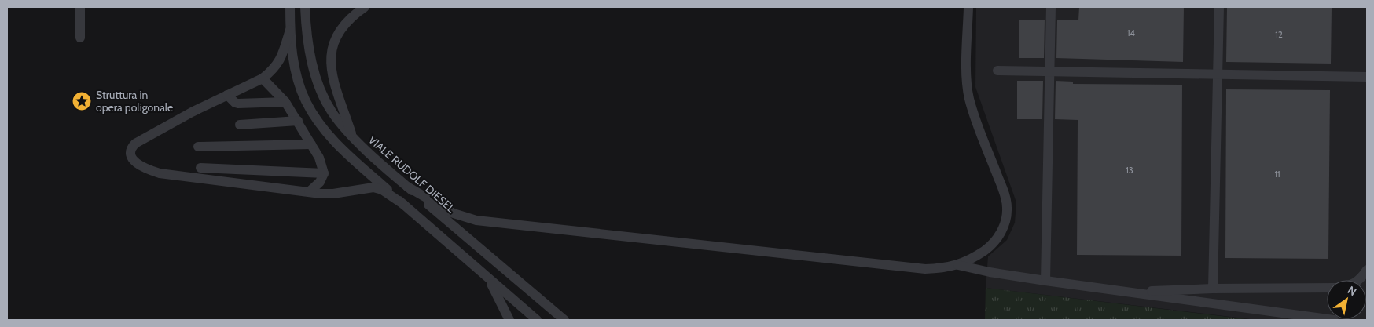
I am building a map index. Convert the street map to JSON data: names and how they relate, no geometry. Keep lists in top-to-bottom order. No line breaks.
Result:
{"streets":{"street":["VIALE RUDOLF DIESEL"]},"places":{"place":["Struttura in opera poligonale"]},"house_numbers":["14","12","13","11"],"north":"top right"}
